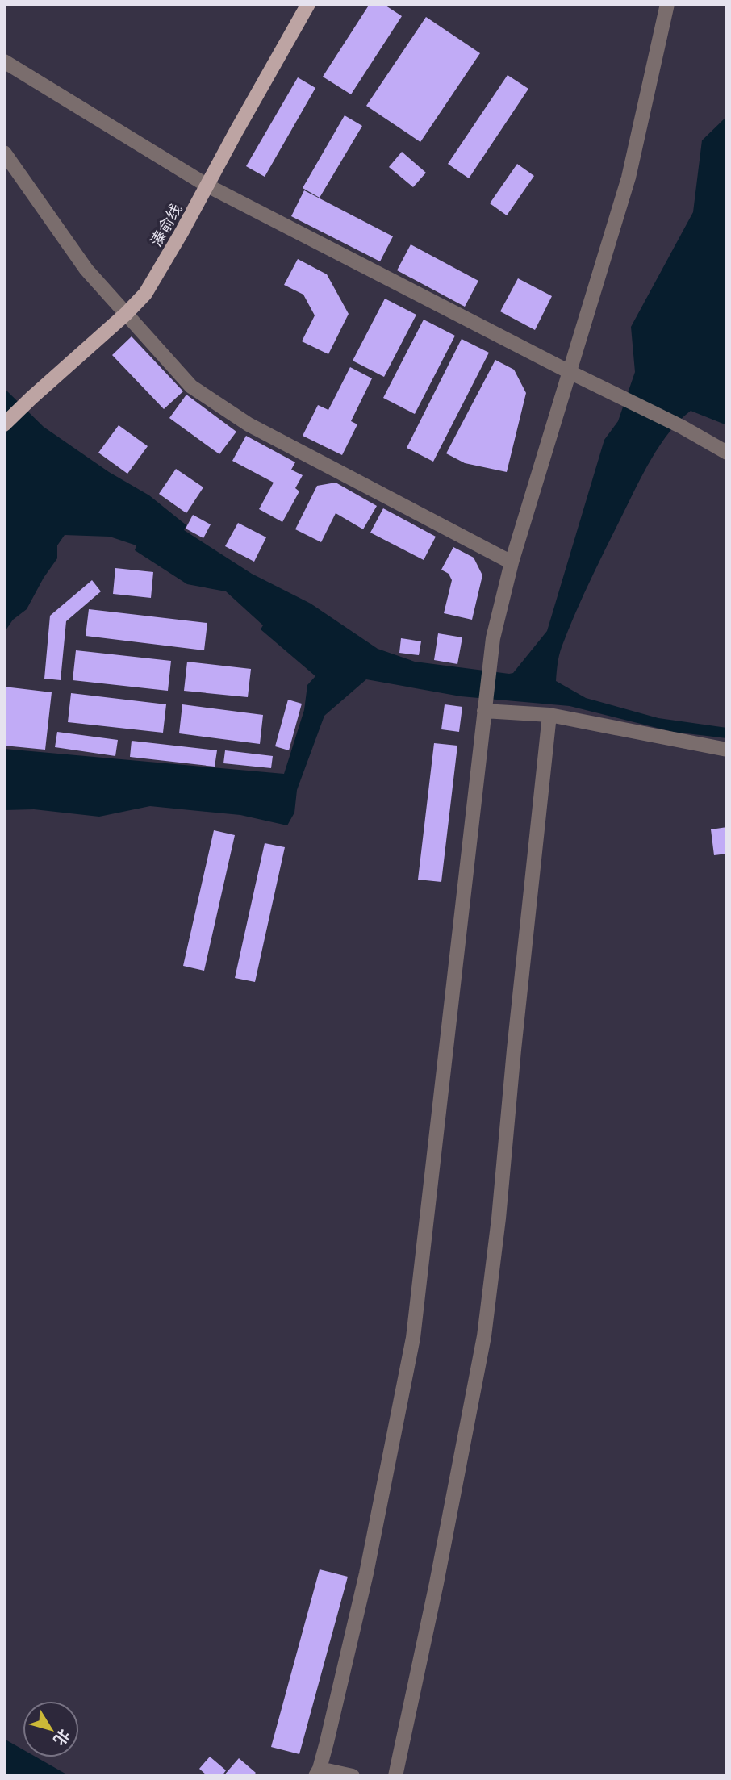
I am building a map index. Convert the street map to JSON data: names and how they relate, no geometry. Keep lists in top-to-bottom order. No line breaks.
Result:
{"streets":{"main road":["溱俞线"]},"north":"bottom right"}
